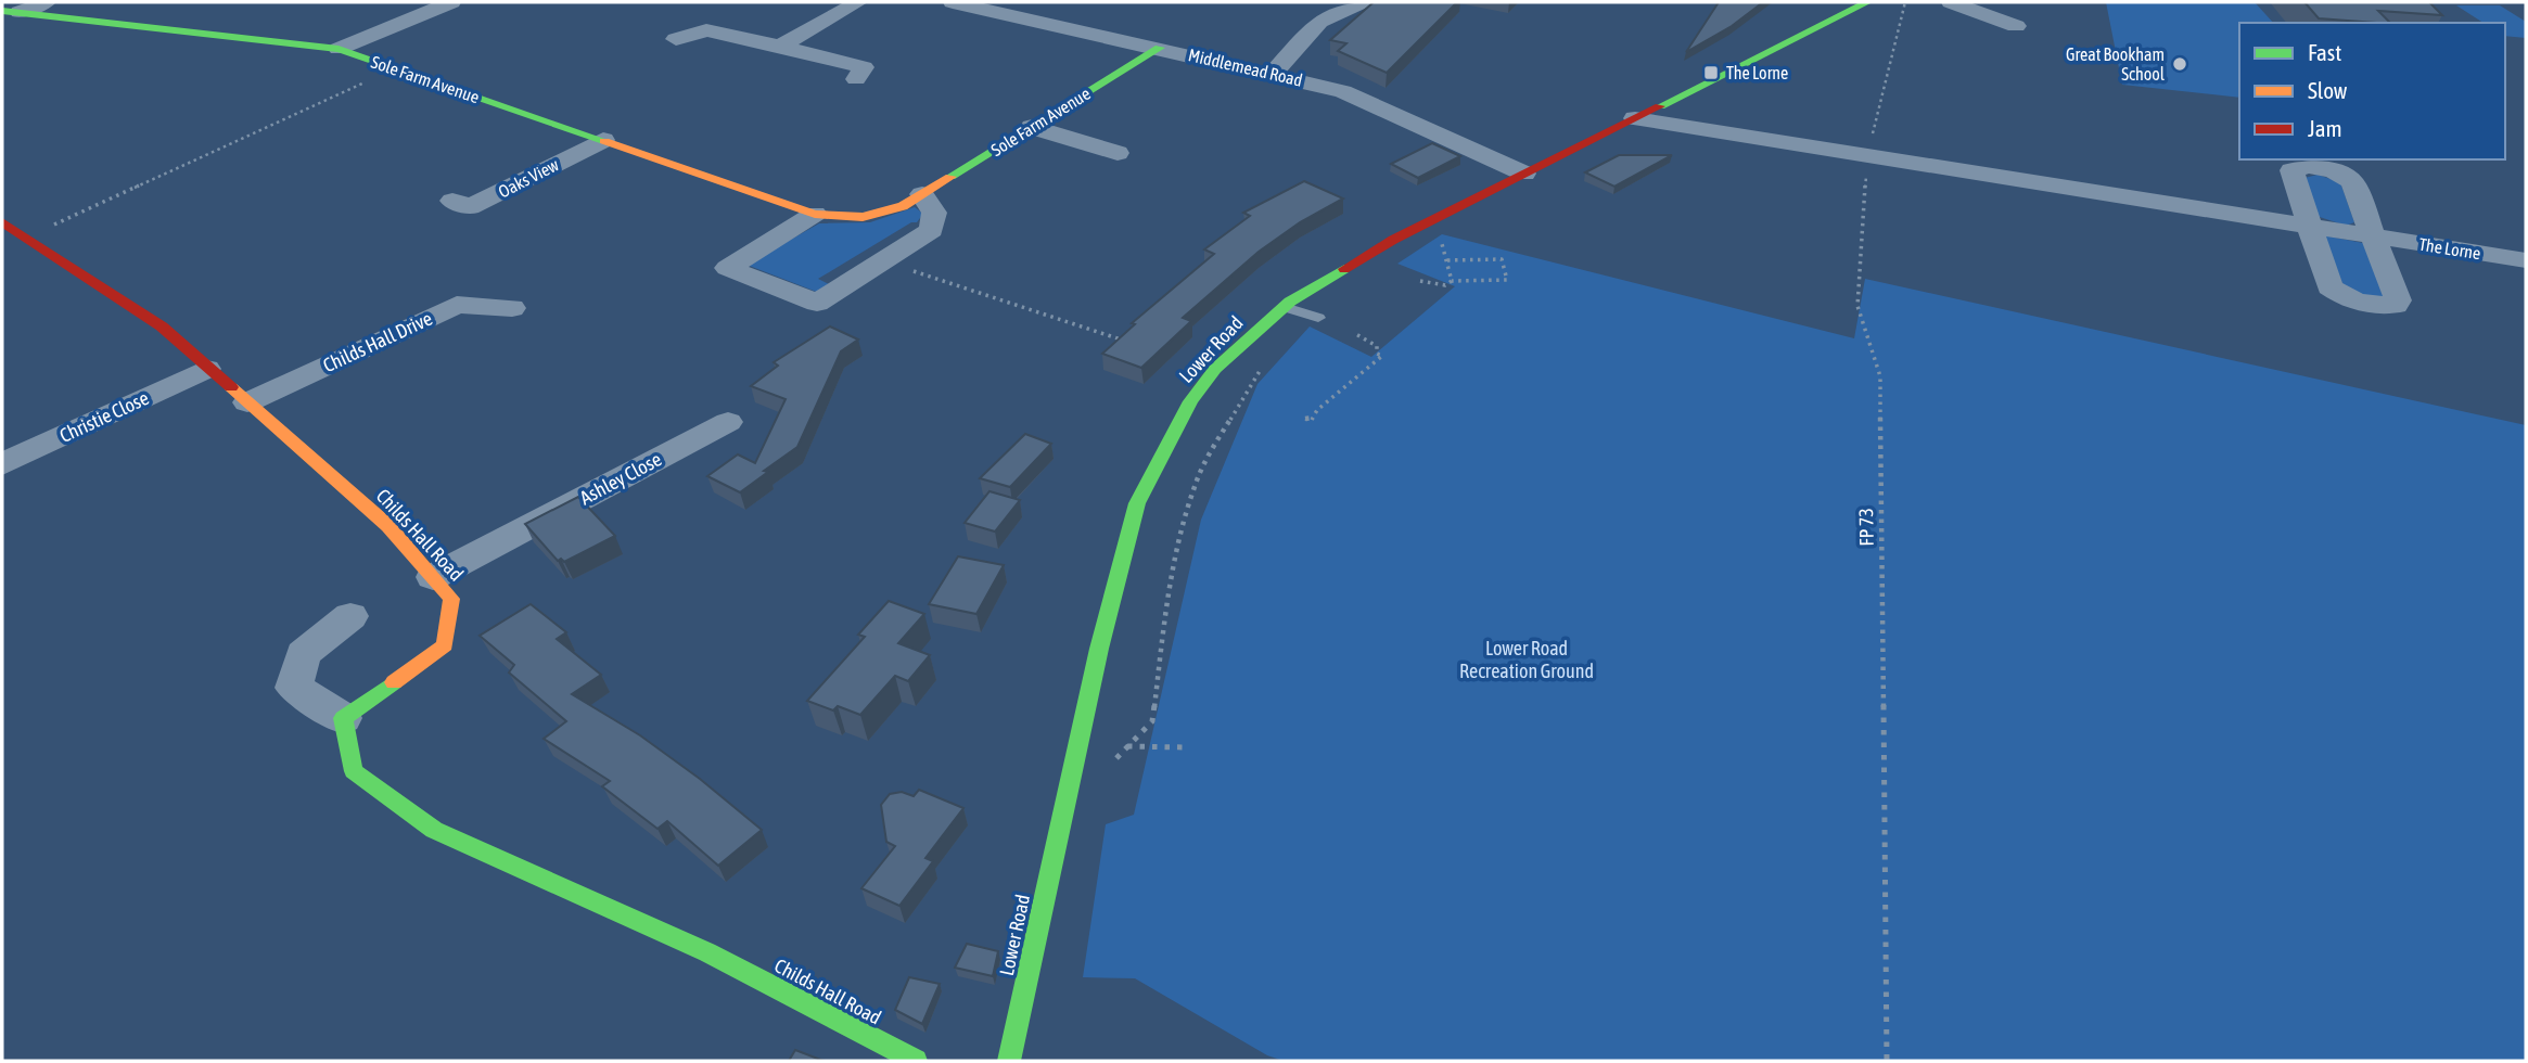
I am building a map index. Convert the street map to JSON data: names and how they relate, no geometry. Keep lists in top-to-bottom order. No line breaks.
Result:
{"streets":{"street":["Middlemead Road","Sole Farm Avenue","Oaks View","The Lorne","Childs Hall Drive","Lower Road","Christie Close","Ashley Close","Childs Hall Road"],"path":["FP 73"]},"crossings":[["Middlemead Road","Sole Farm Avenue"],["Middlemead Road","Lower Road"],["Sole Farm Avenue","Oaks View"],["The Lorne","Lower Road"],["The Lorne","FP 73"],["Childs Hall Drive","Childs Hall Road"],["Christie Close","Childs Hall Road"],["Ashley Close","Childs Hall Road"]],"parks":["Lower Road Recreation Ground"],"places":{"other":["Great Bookham School"],"transit":["The Lorne"]},"legend":["Fast","Slow","Jam"]}
